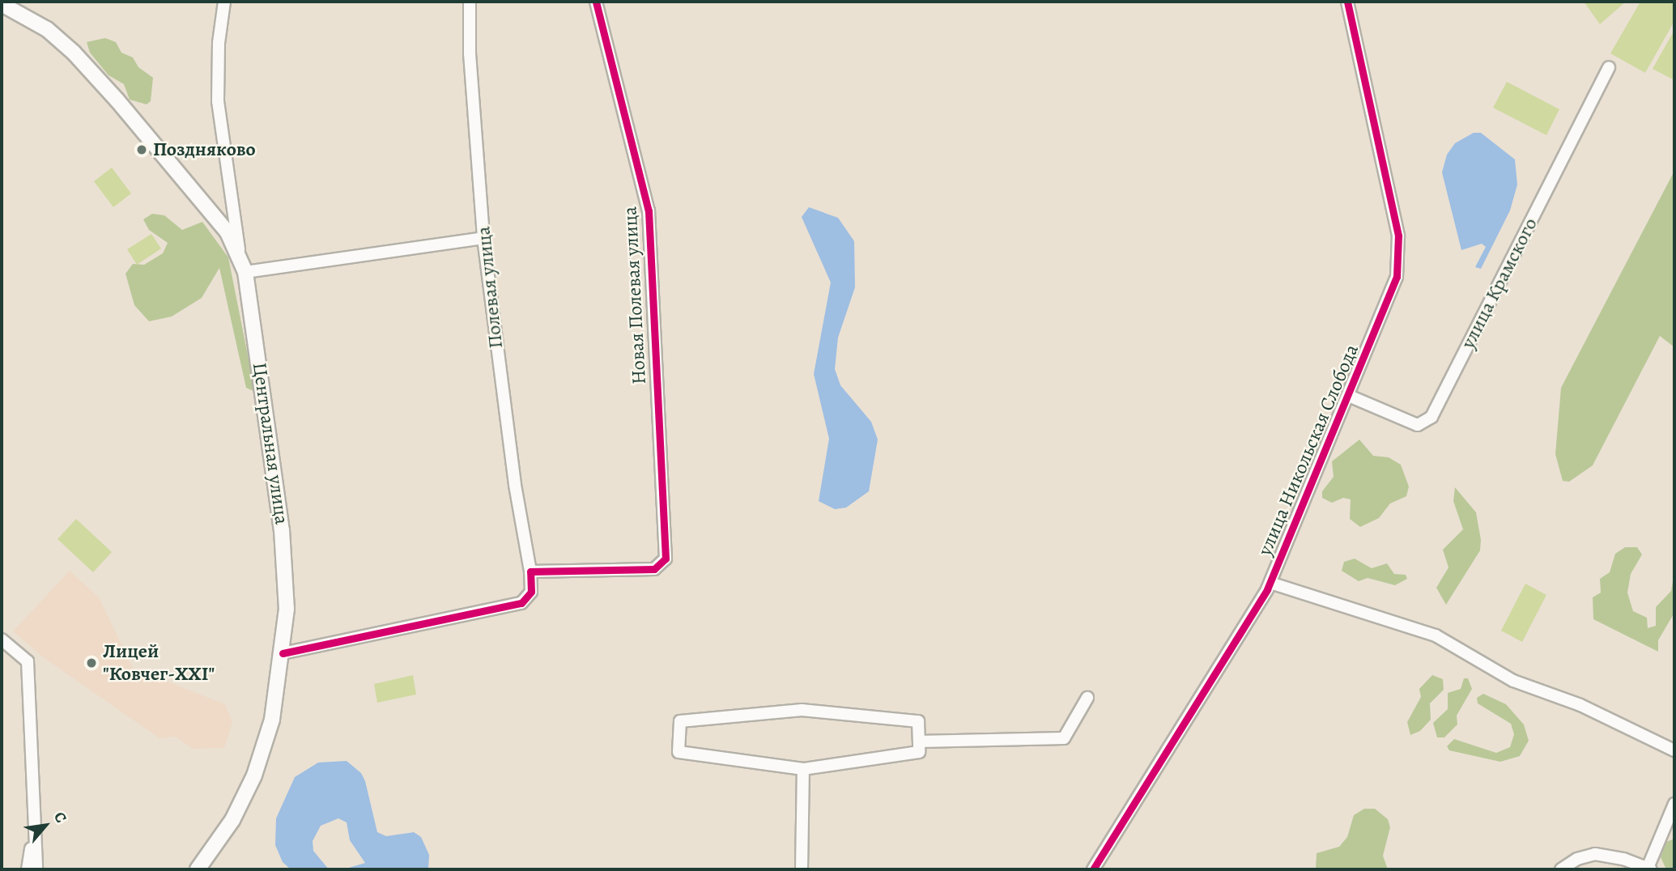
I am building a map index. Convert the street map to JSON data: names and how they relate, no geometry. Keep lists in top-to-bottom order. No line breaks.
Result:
{"streets":{"street":["улица Крамского","Полевая улица","Новая Полевая улица","Центральная улица","улица Никольская Слобода"]},"crossings":[["улица Крамского","улица Никольская Слобода"],["Полевая улица","Новая Полевая улица"],["Полевая улица","Центральная улица"]],"places":["Поздняково","Лицей \"Ковчег-XXI\""],"north":"top right"}
